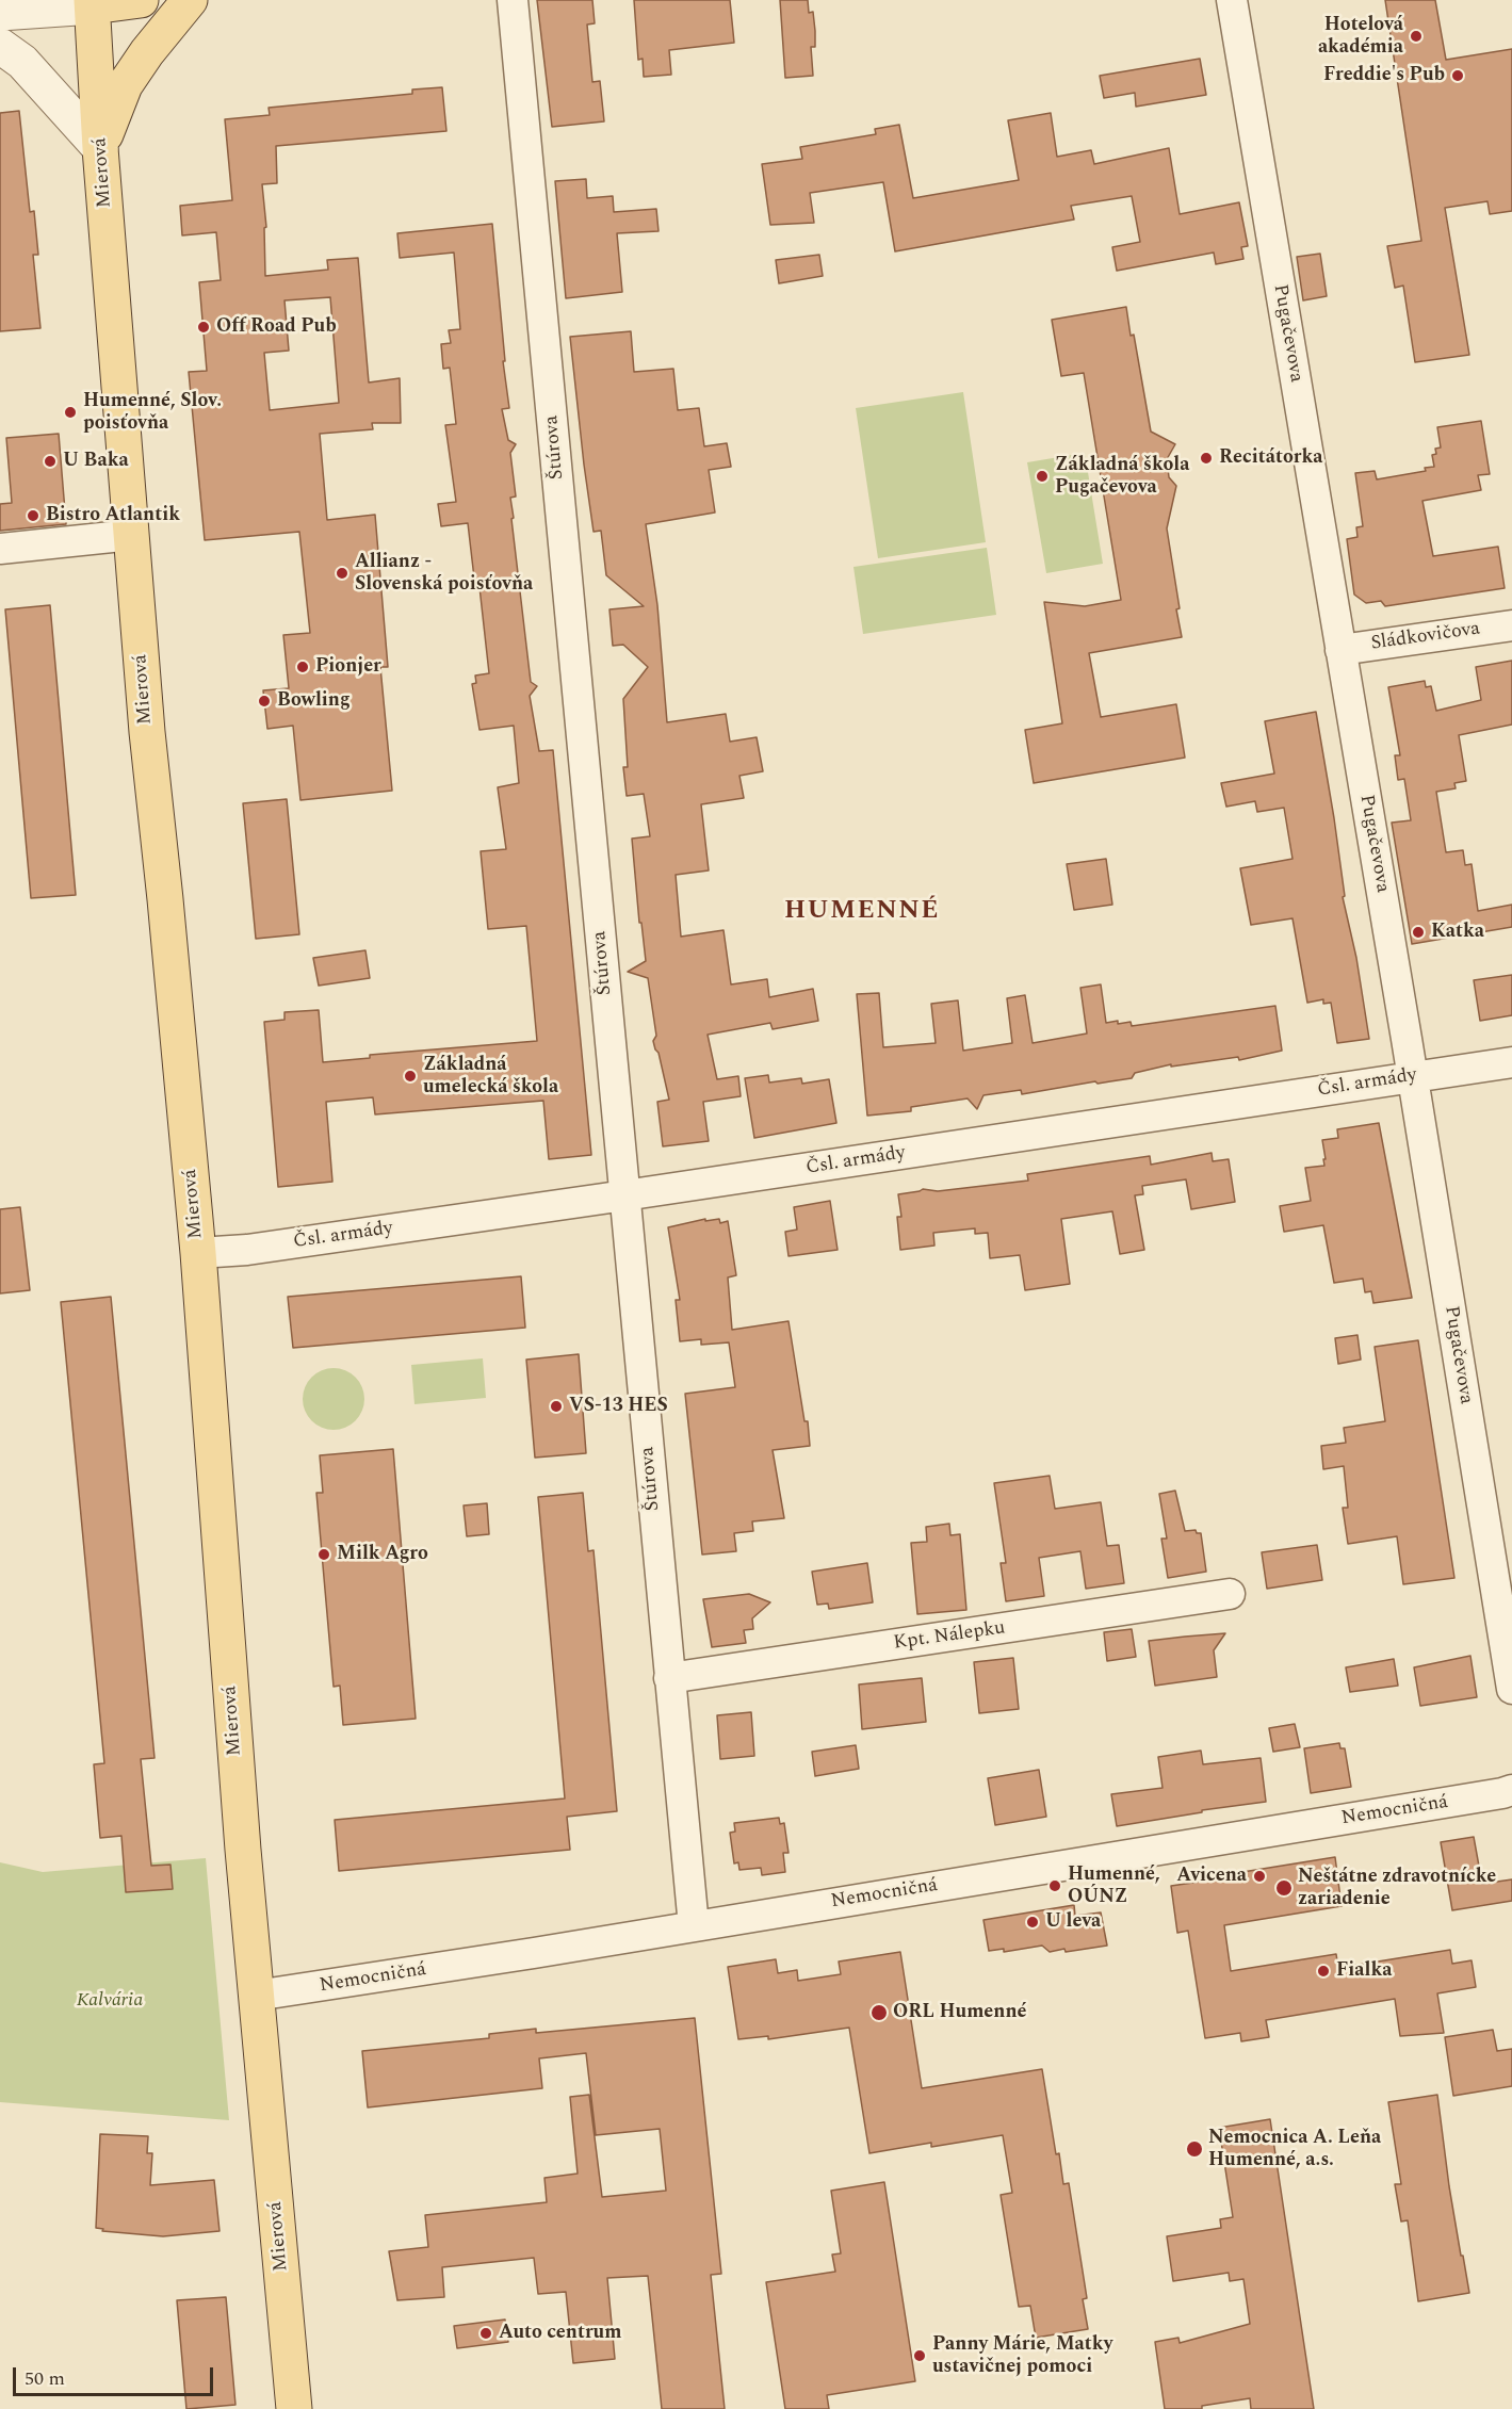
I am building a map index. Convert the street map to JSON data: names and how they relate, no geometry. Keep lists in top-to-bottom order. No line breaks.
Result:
{"streets":{"main road":["Mierová"],"street":["Pugačevova","Štúrova","Sládkovičova","Čsl. armády","Kpt. Nálepku","Nemocničná"]},"crossings":[["Mierová","Čsl. armády"],["Mierová","Nemocničná"],["Pugačevova","Sládkovičova"],["Pugačevova","Čsl. armády"],["Štúrova","Čsl. armády"],["Štúrova","Kpt. Nálepku"],["Štúrova","Nemocničná"]],"districts":["HUMENNÉ"],"parks":["Kalvária"],"places":["Hotelová akadémia","Freddie's Pub","Off Road Pub","Humenné, Slov. poisťovňa","Recitátorka","U Baka","Základná škola Pugačevova","Bistro Atlantik","Allianz - Slovenská poisťovňa","Pionjer","Bowling","Katka","Základná umelecká škola","VS-13 HES","Milk Agro","Avicena","Humenné, OÚNZ","Neštátne zdravotnícke zariadenie","U leva","Fialka","ORL Humenné","Nemocnica A. Leňa Humenné, a.s.","Auto centrum","Panny Márie, Matky ustavičnej pomoci"],"scale_bar":"50 m"}
